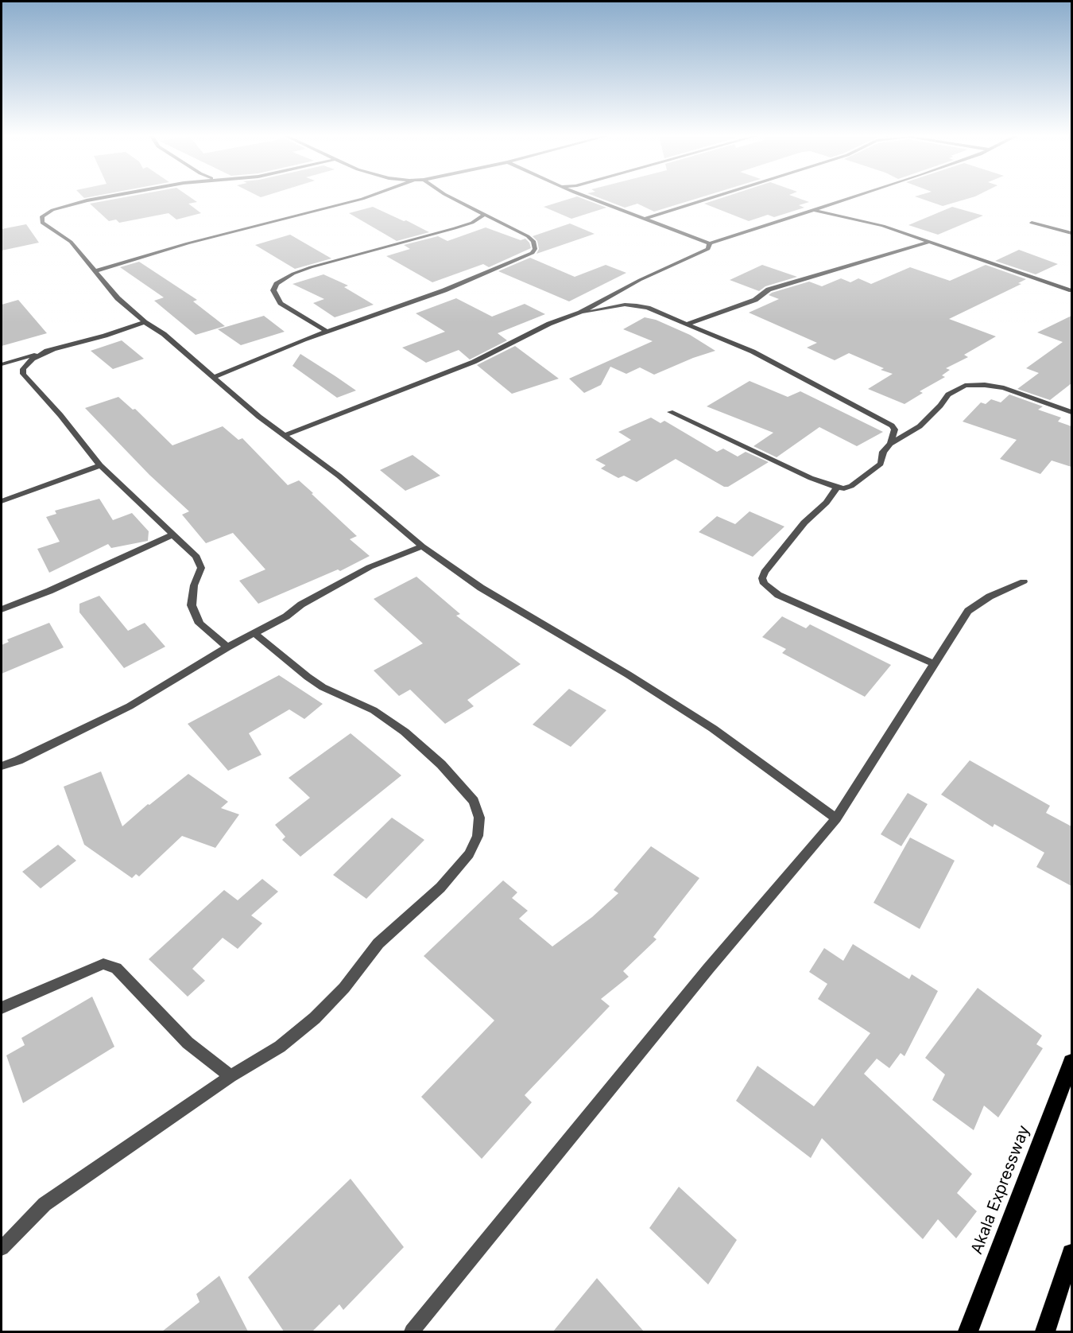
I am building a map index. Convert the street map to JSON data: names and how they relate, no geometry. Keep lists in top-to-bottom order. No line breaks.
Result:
{"streets":{"main road":["Akala Expressway"]}}
